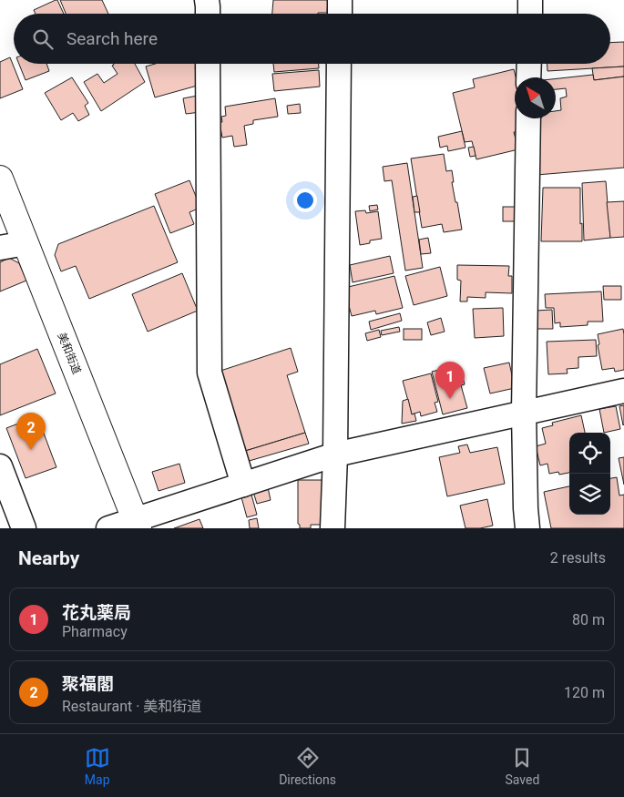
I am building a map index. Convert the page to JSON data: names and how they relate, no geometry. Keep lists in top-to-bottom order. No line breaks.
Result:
{"streets":{"main road":["美和街道"]},"north":"top left","page":{"search":"Search here","pins":["1","2"],"heading":["Nearby","2 results"],"list":[{"mark":"1","name":"花丸薬局","note":"Pharmacy","value":"80 m"},{"mark":"2","name":"聚福閣","note":"Restaurant · 美和街道","value":"120 m"}],"nav":["Map","Directions","Saved"]}}
